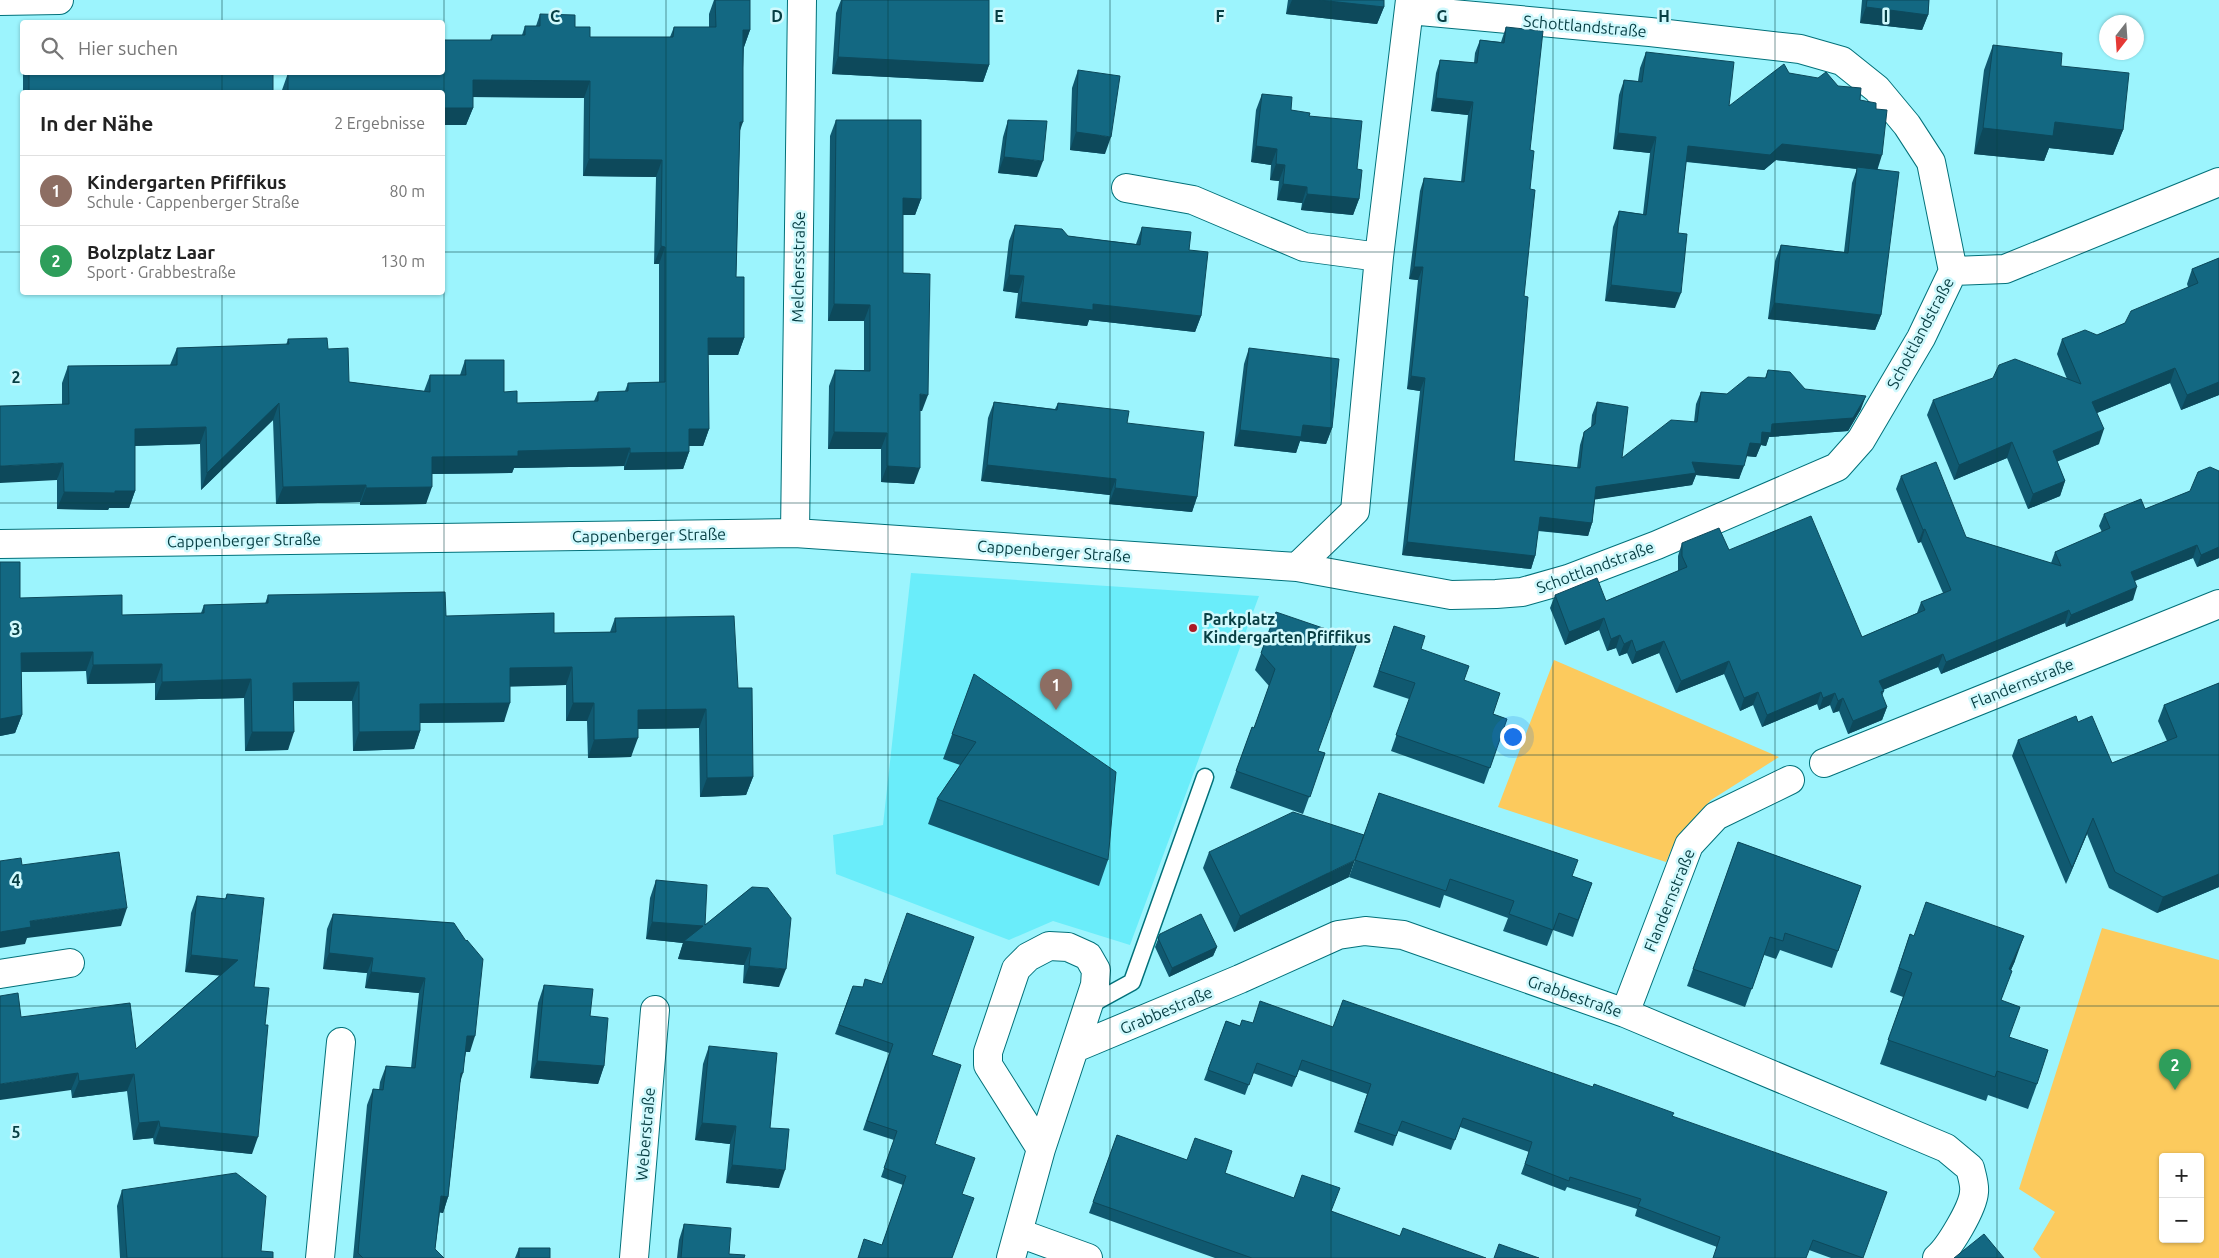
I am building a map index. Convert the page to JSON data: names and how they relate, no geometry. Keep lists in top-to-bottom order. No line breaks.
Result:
{"streets":{"street":["Schottlandstraße","Melchersstraße","Cappenberger Straße","Flandernstraße","Grabbestraße","Weberstraße"]},"crossings":[["Schottlandstraße","Cappenberger Straße"],["Melchersstraße","Cappenberger Straße"],["Flandernstraße","Grabbestraße"]],"places":["Parkplatz Kindergarten Pfiffikus"],"north":"bottom","page":{"search":"Hier suchen","heading":["In der Nähe","2 Ergebnisse"],"list":[{"mark":"1","name":"Kindergarten Pfiffikus","note":"Schule · Cappenberger Straße","value":"80 m"},{"mark":"2","name":"Bolzplatz Laar","note":"Sport · Grabbestraße","value":"130 m"}],"pins":["1","2"],"map_buttons":["+","−"]},"grid":{"columns":["C","D","E","F","G","H","I"],"rows":["2","3","4","5"]}}
